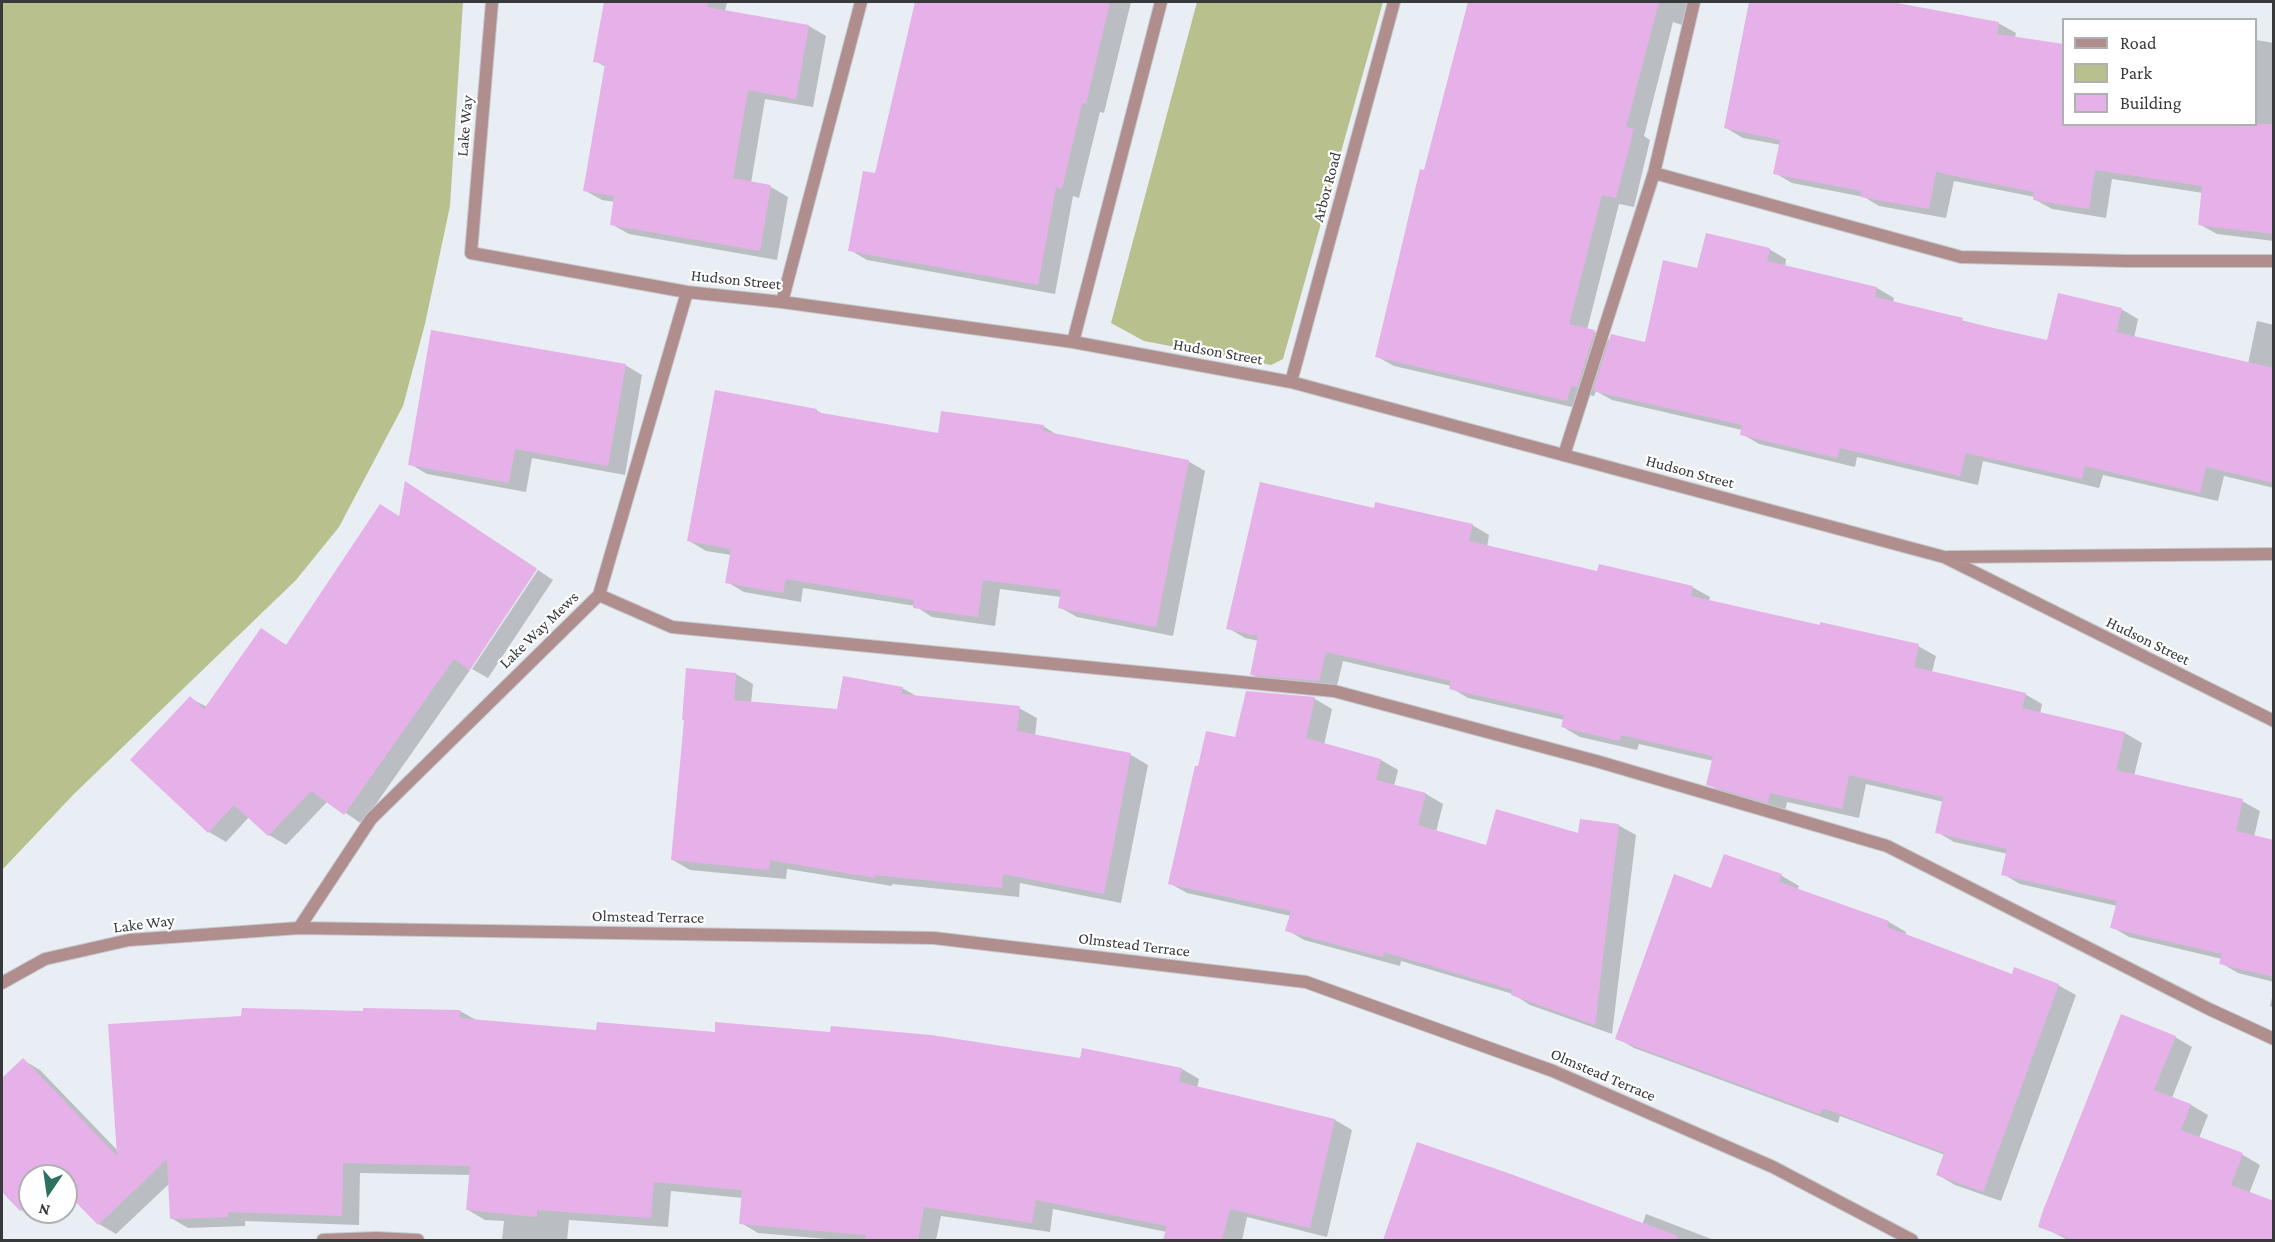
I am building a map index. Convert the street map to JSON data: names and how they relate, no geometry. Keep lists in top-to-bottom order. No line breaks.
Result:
{"streets":{"street":["Lake Way","Arbor Road","Hudson Street","Lake Way Mews","Olmstead Terrace"]},"crossings":[["Lake Way","Hudson Street"],["Lake Way","Lake Way Mews"],["Lake Way","Olmstead Terrace"],["Arbor Road","Hudson Street"],["Hudson Street","Lake Way Mews"],["Lake Way Mews","Olmstead Terrace"]],"legend":["Road","Park","Building"],"north":"bottom"}
